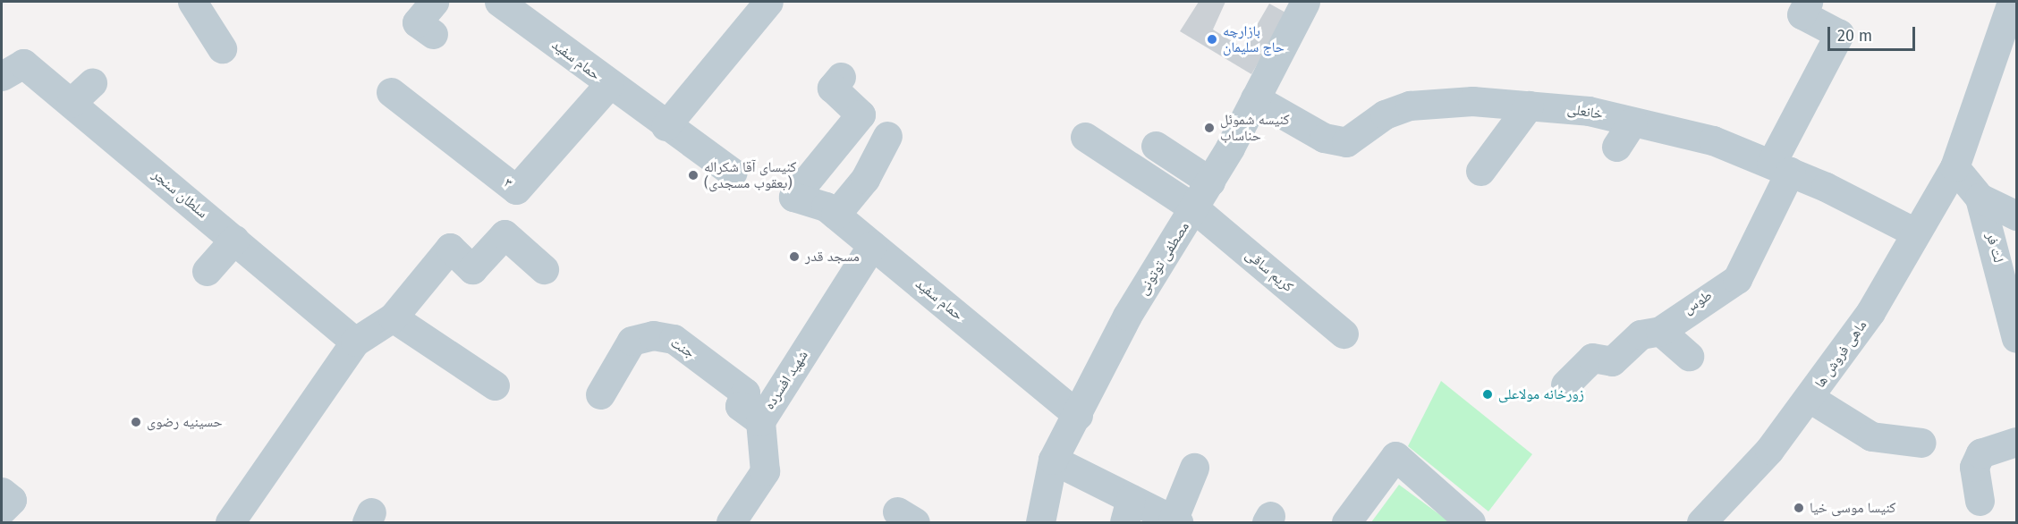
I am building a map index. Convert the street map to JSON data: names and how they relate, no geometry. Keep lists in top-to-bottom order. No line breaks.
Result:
{"streets":{"street":["حمام سفید","خانعلی","۳","سلطان سنجر","لت فر","مصطفی توتونی","کریم ساقی","طوس","جنت","ماهی فروش ها","شهید افسرده"]},"crossings":[["حمام سفید","۳"],["حمام سفید","مصطفی توتونی"],["حمام سفید","شهید افسرده"],["خانعلی","مصطفی توتونی"],["خانعلی","طوس"],["خانعلی","ماهی فروش ها"],["لت فر","ماهی فروش ها"],["مصطفی توتونی","کریم ساقی"],["جنت","شهید افسرده"]],"places":["بازارچه حاج سلیمان","کنیسه شموئل حناساب","کنیسای آقا شکراله (یعقوب مسجدی)","مسجد قدر","زورخانه مولاعلی","حسینیه رضوی","کنیسا موسی خیا"],"scale_bar":"20 m"}
